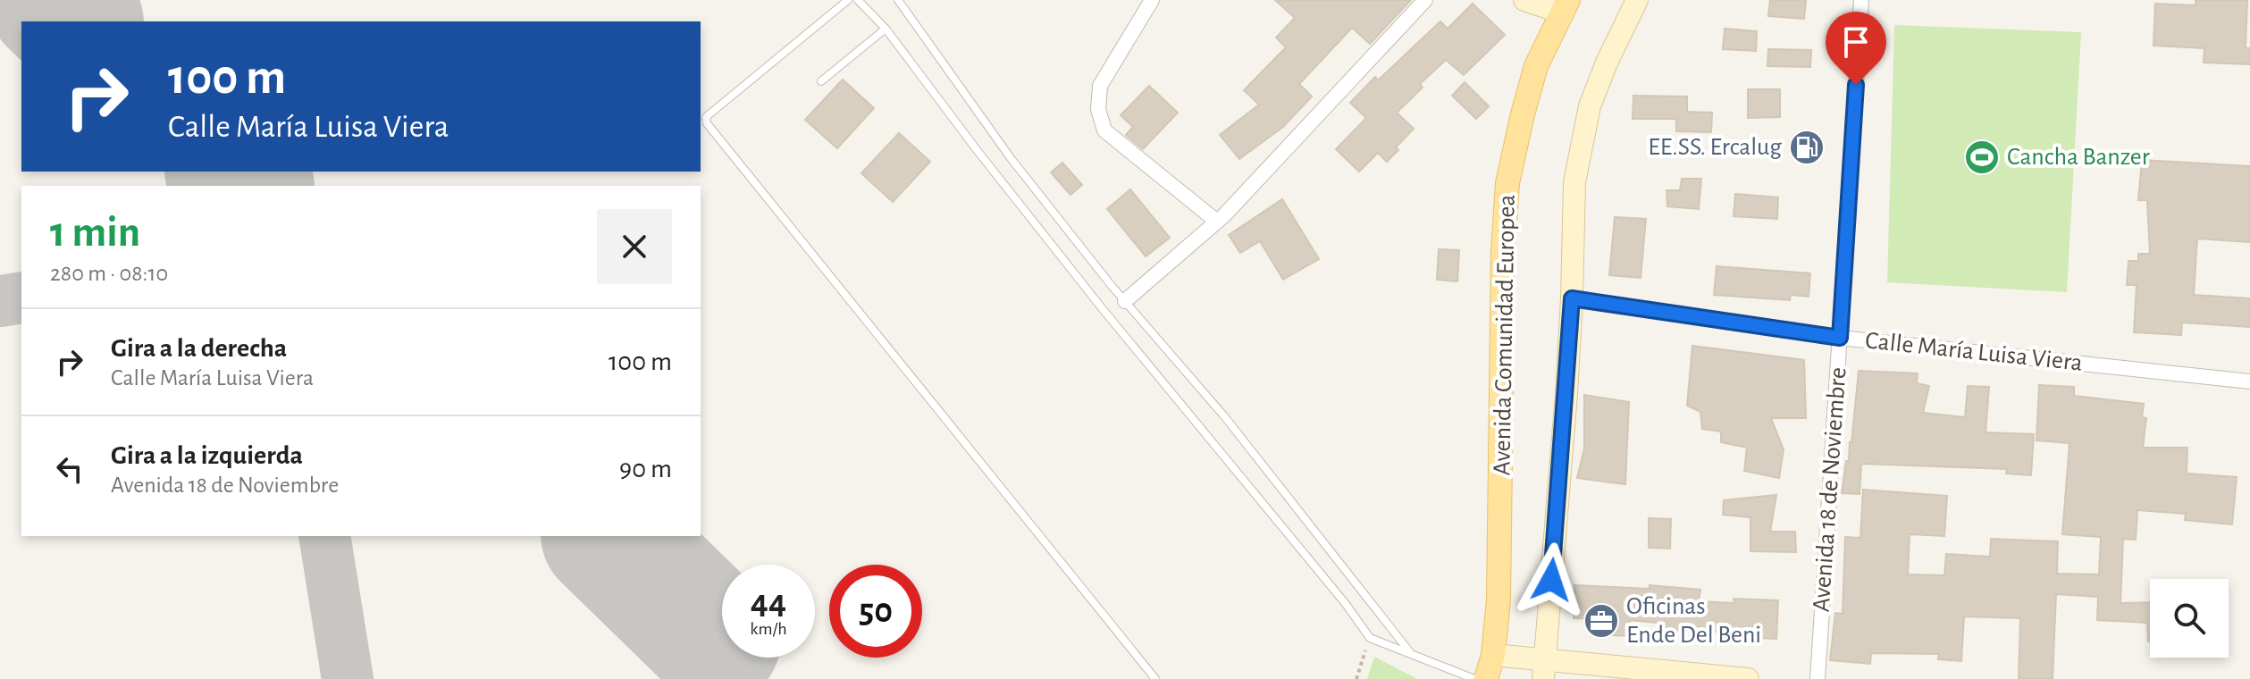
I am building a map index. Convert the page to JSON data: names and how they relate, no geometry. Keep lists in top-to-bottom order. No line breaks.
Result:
{"streets":{"main road":["Avenida Comunidad Europea"],"street":["Calle María Luisa Viera","Avenida 18 de Noviembre"]},"crossings":[["Calle María Luisa Viera","Avenida 18 de Noviembre"]],"places":{"fuel station":["EE.SS. Ercalug"],"sports":["Cancha Banzer"],"office":["Oficinas Ende Del Beni"]},"page":{"turn":["100 m","Calle María Luisa Viera"],"heading":["1 min","280 m · 08:10"],"list":[{"name":"Gira a la derecha","note":"Calle María Luisa Viera","value":"100 m"},{"name":"Gira a la izquierda","note":"Avenida 18 de Noviembre","value":"90 m"}],"speed":"44 km/h","limit":"50"}}
